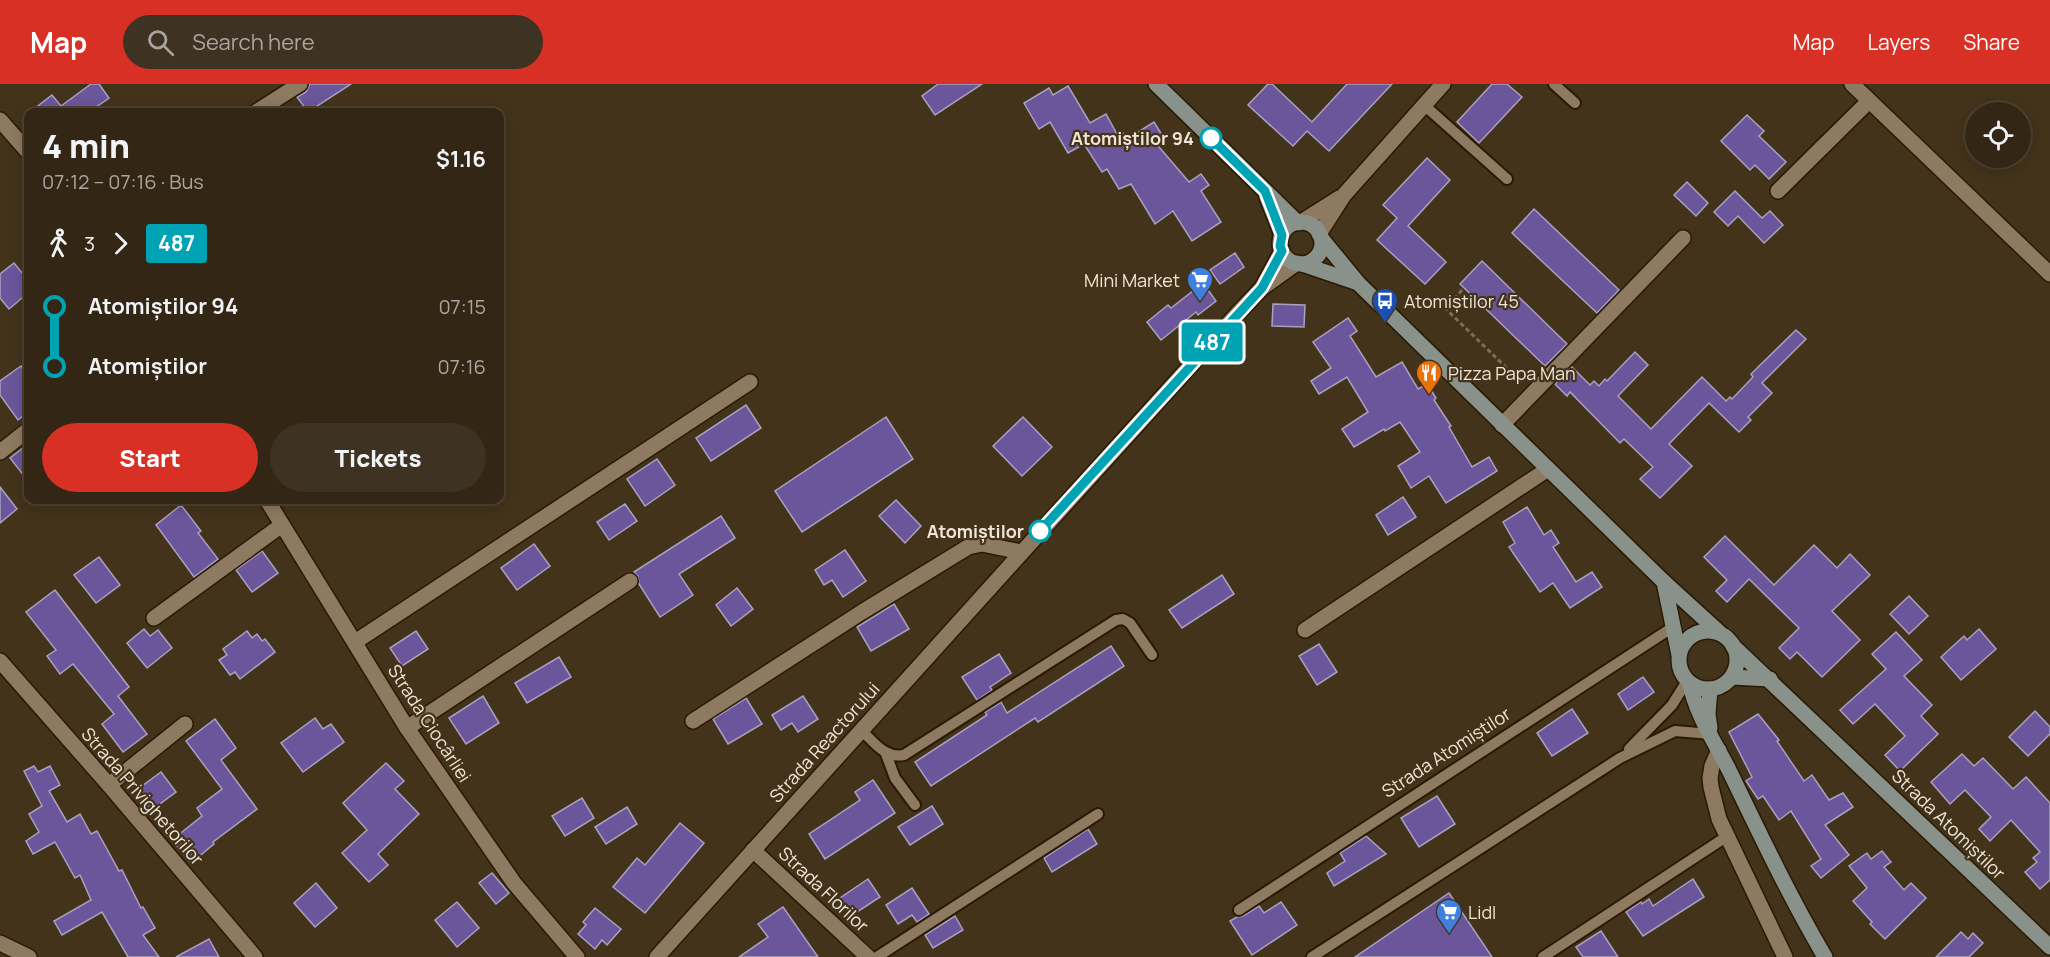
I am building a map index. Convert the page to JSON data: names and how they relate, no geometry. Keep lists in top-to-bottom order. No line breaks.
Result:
{"streets":{"main road":["Strada Atomiștilor"],"street":["Strada Ciocârliei","Strada Reactorului","Strada Privighetorilor","Strada Florilor"]},"crossings":[["Strada Reactorului","Strada Florilor"]],"places":{"other":["Atomiștilor 94","Atomiștilor"],"supermarket":["Mini Market","Lidl"],"bus stop":["Atomiștilor 45"],"restaurant":["Pizza Papa Man"]},"lines":["bus line 487"],"page":{"header":"Map","search":"Search here","nav":["Map","Layers","Share"],"on_map":"487","heading":["4 min","07:12 – 07:16 · Bus","$1.16"],"legs":["3","487"],"list":[{"name":"Atomiștilor 94","value":"07:15"},{"name":"Atomiștilor","value":"07:16"}],"buttons":["Start","Tickets"]}}
